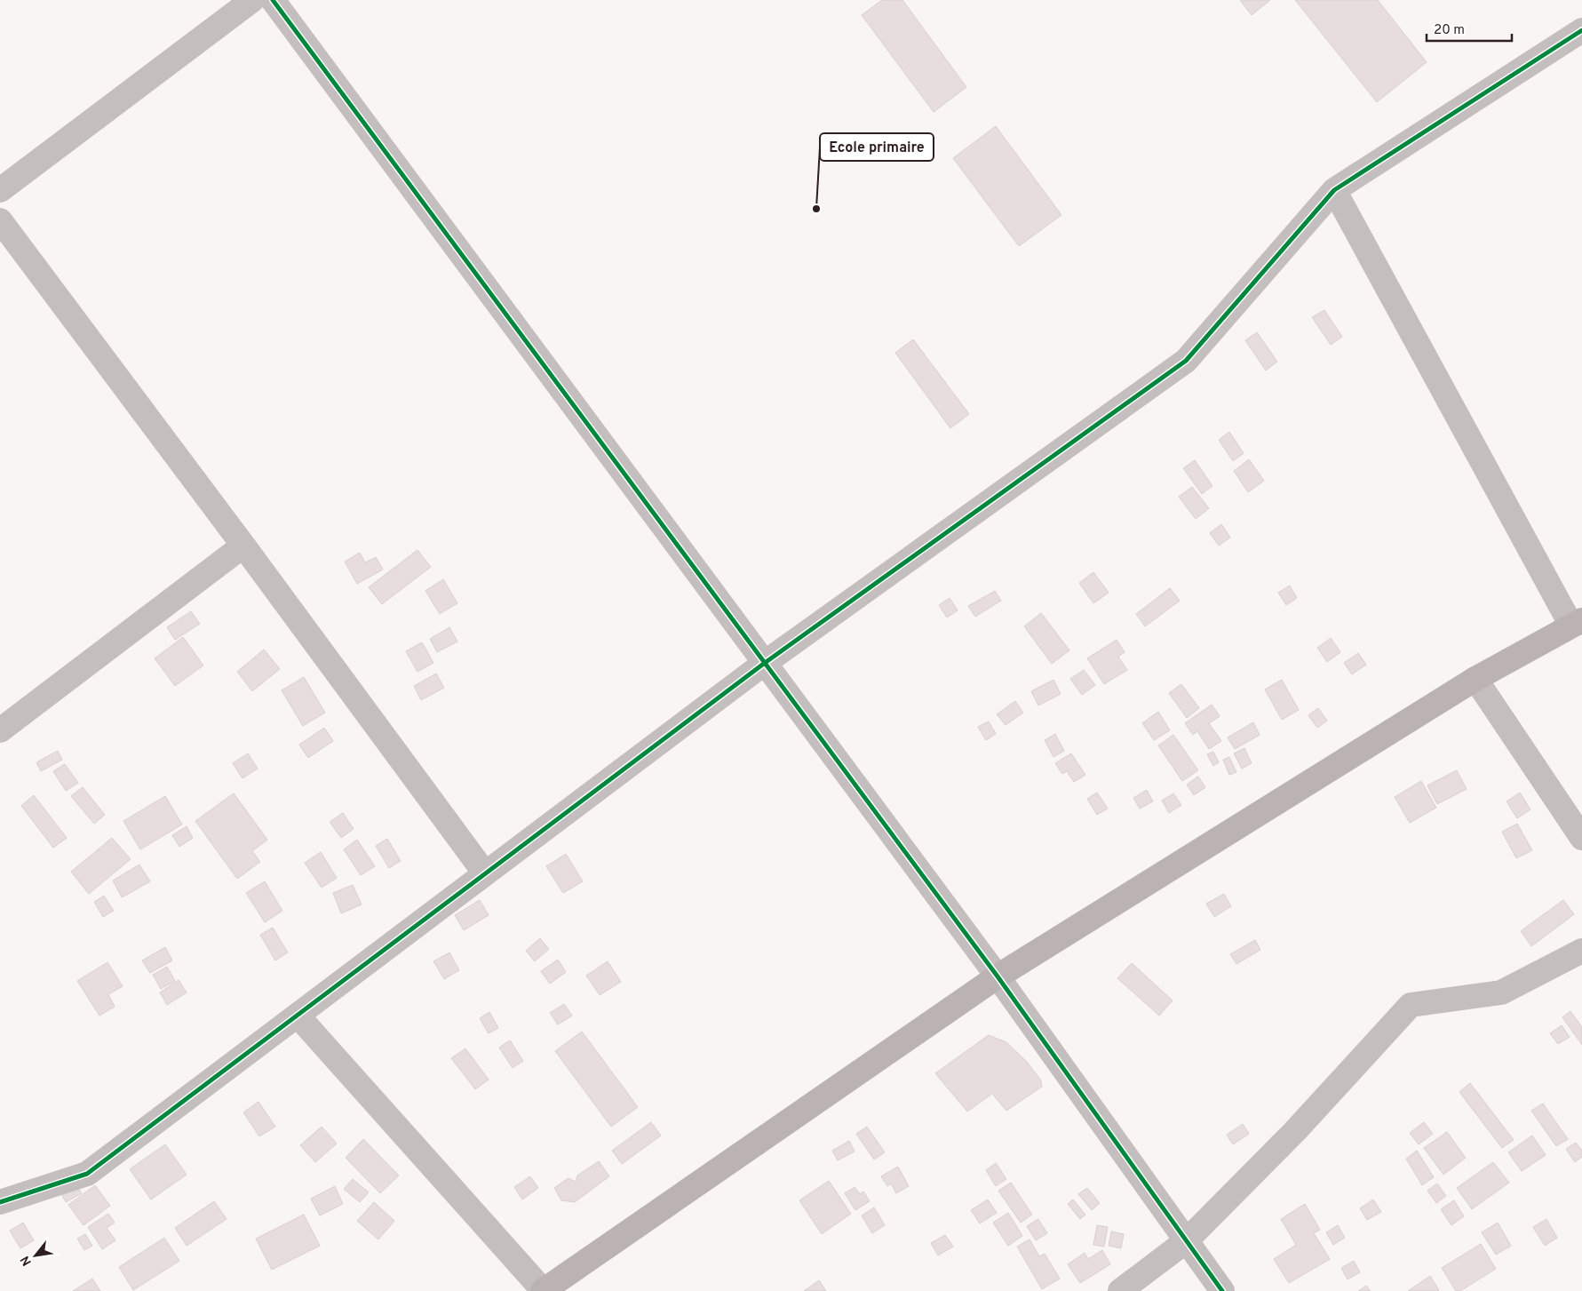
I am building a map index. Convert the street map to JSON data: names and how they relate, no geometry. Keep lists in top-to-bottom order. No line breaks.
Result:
{"places":["Ecole primaire"],"scale_bar":"20 m","north":"bottom left"}
